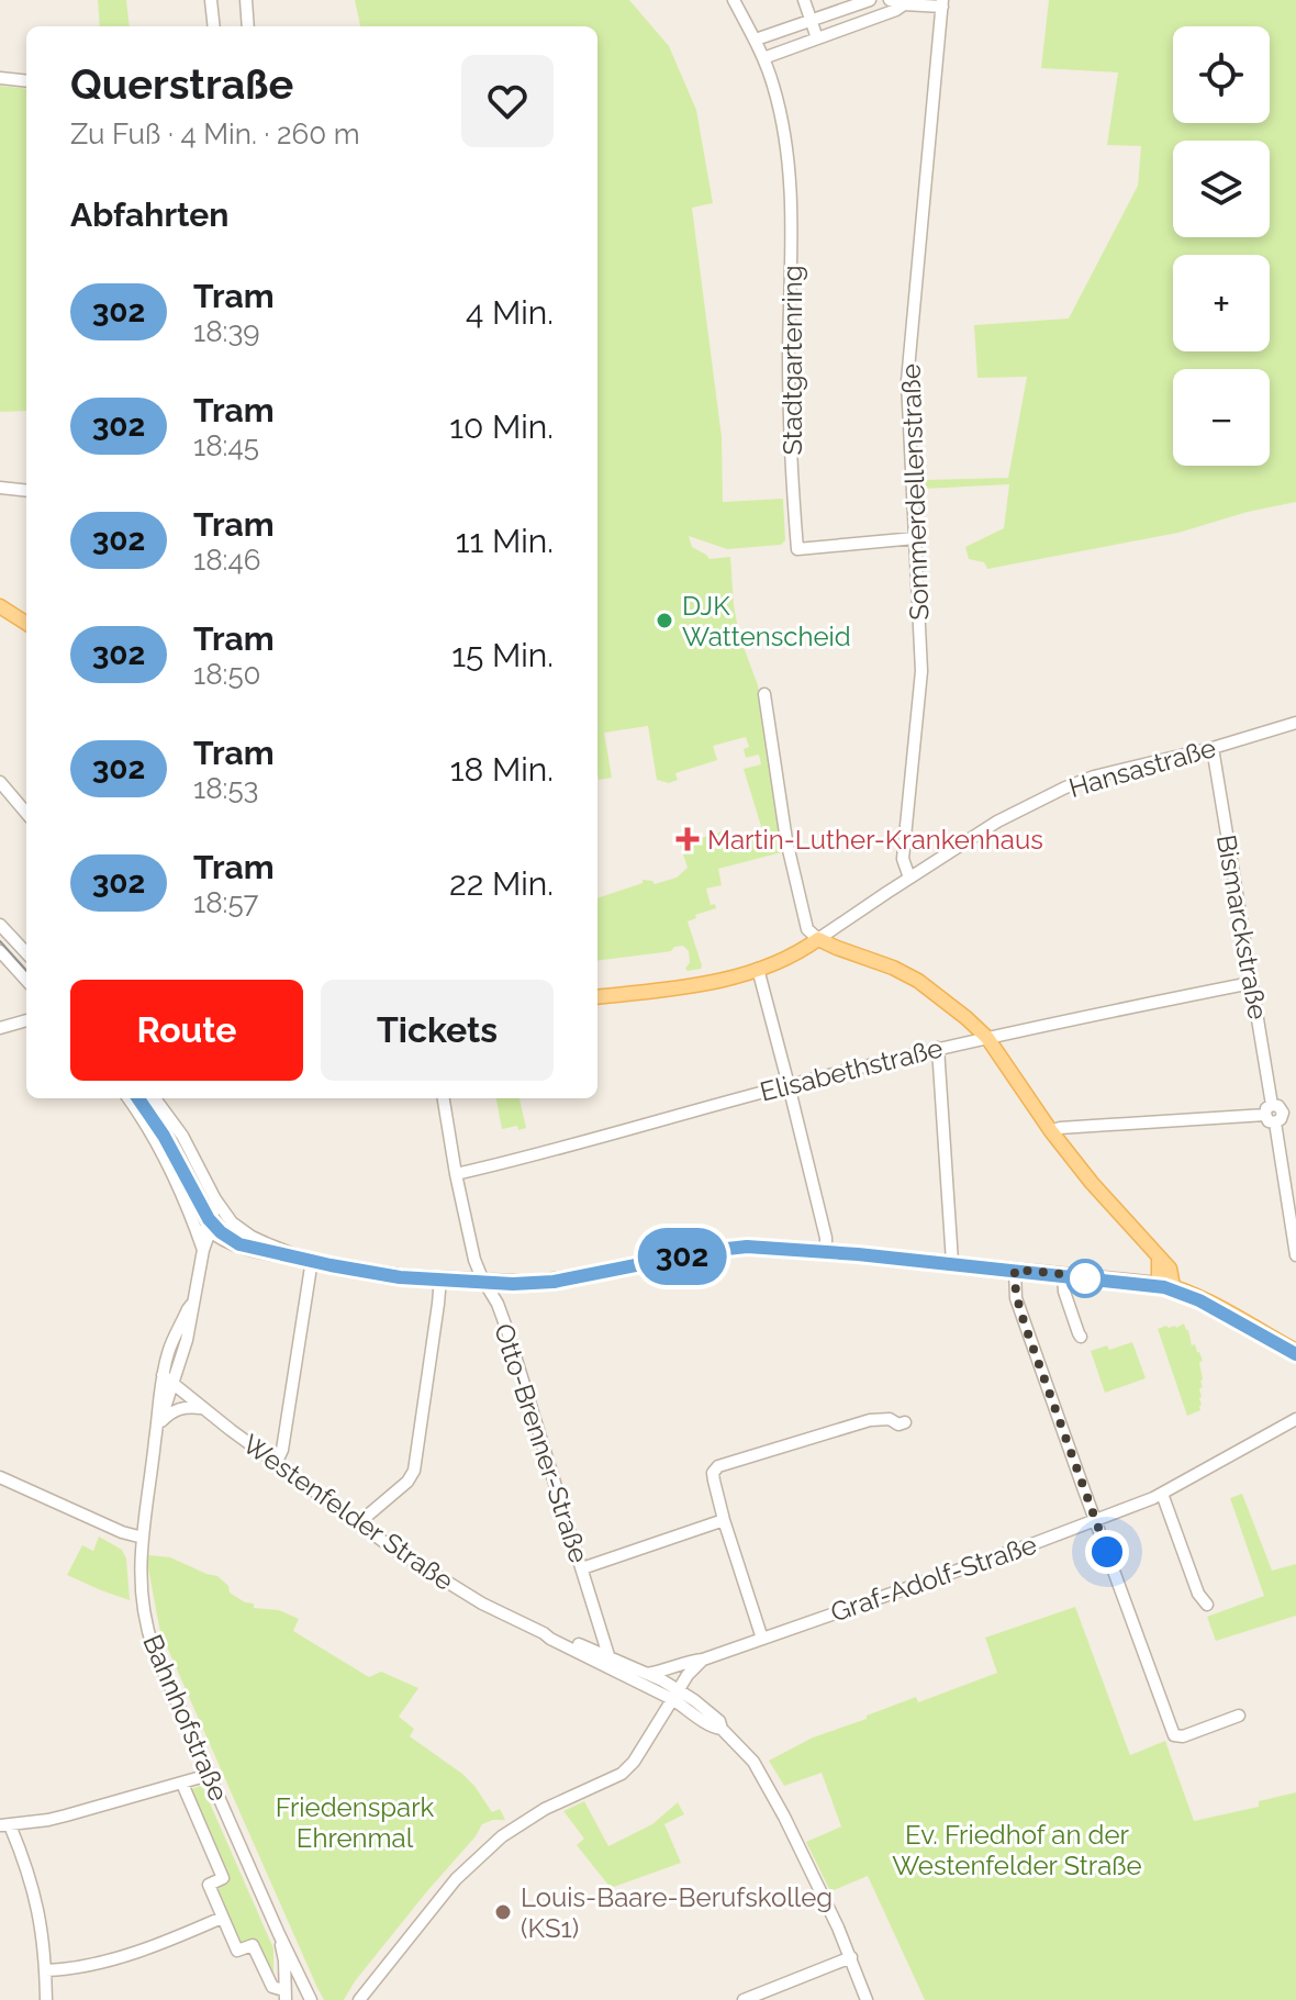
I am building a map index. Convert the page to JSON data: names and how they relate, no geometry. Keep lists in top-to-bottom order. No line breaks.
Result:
{"streets":{"street":["Stadtgartenring","Sommerdellenstraße","Hansastraße","Bismarckstraße","Elisabethstraße","Otto-Brenner-Straße","Westenfelder Straße","Graf-Adolf-Straße","Bahnhofstraße"]},"crossings":[["Stadtgartenring","Sommerdellenstraße"],["Sommerdellenstraße","Hansastraße"],["Hansastraße","Bismarckstraße"],["Bismarckstraße","Elisabethstraße"],["Elisabethstraße","Otto-Brenner-Straße"],["Otto-Brenner-Straße","Westenfelder Straße"],["Westenfelder Straße","Graf-Adolf-Straße"],["Westenfelder Straße","Bahnhofstraße"]],"parks":["Friedenspark Ehrenmal","Ev. Friedhof an der Westenfelder Straße"],"places":{"other":["DJK Wattenscheid","Louis-Baare-Berufskolleg (KS1)"],"health":["Martin-Luther-Krankenhaus"]},"lines":["tram line 302"],"page":{"on_map":"302","map_buttons":["+","−"],"heading":[["Querstraße","Zu Fuß · 4 Min. · 260 m"],"Abfahrten"],"list":[{"mark":"302","name":"Tram","note":"18:39","value":"4 Min."},{"mark":"302","name":"Tram","note":"18:45","value":"10 Min."},{"mark":"302","name":"Tram","note":"18:46","value":"11 Min."},{"mark":"302","name":"Tram","note":"18:50","value":"15 Min."},{"mark":"302","name":"Tram","note":"18:53","value":"18 Min."},{"mark":"302","name":"Tram","note":"18:57","value":"22 Min."}],"buttons":["Route","Tickets"]}}
